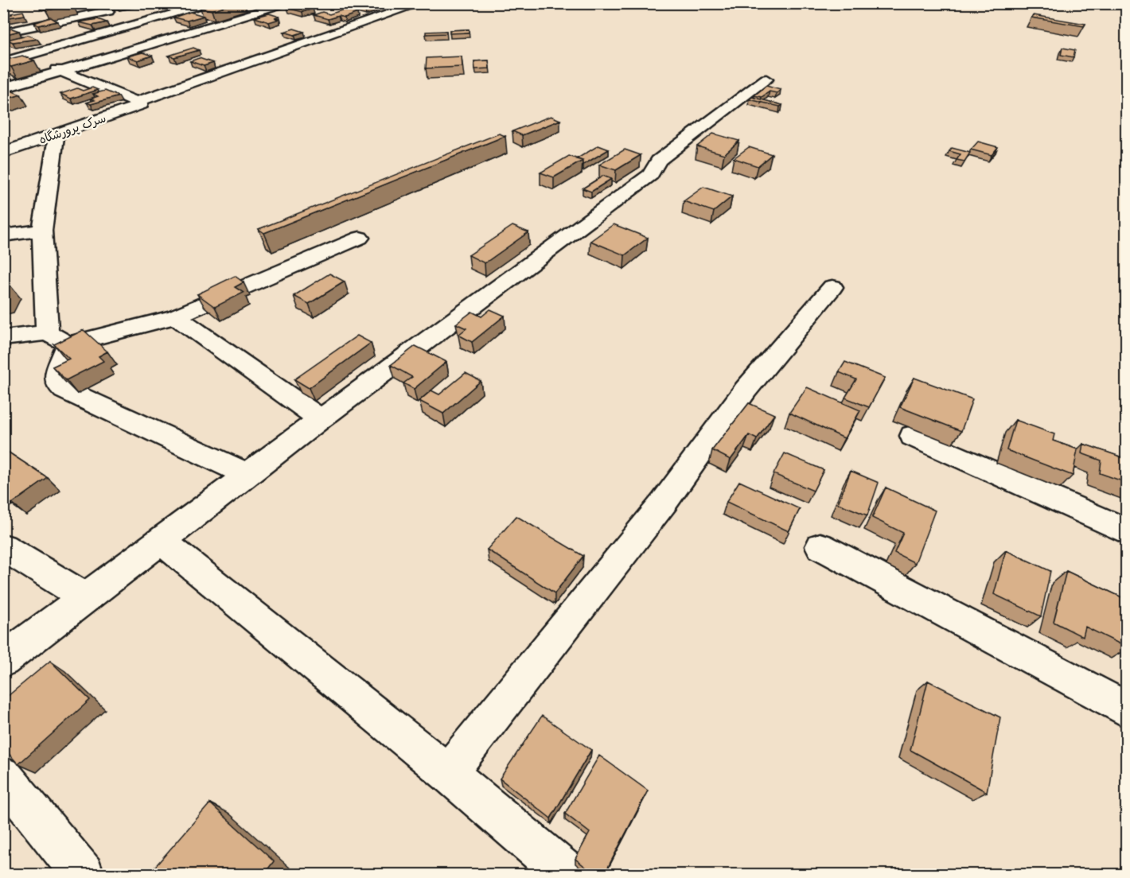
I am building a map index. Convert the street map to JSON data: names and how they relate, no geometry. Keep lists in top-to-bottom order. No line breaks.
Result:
{"streets":{"street":["سرک پرورشگاه"]}}
